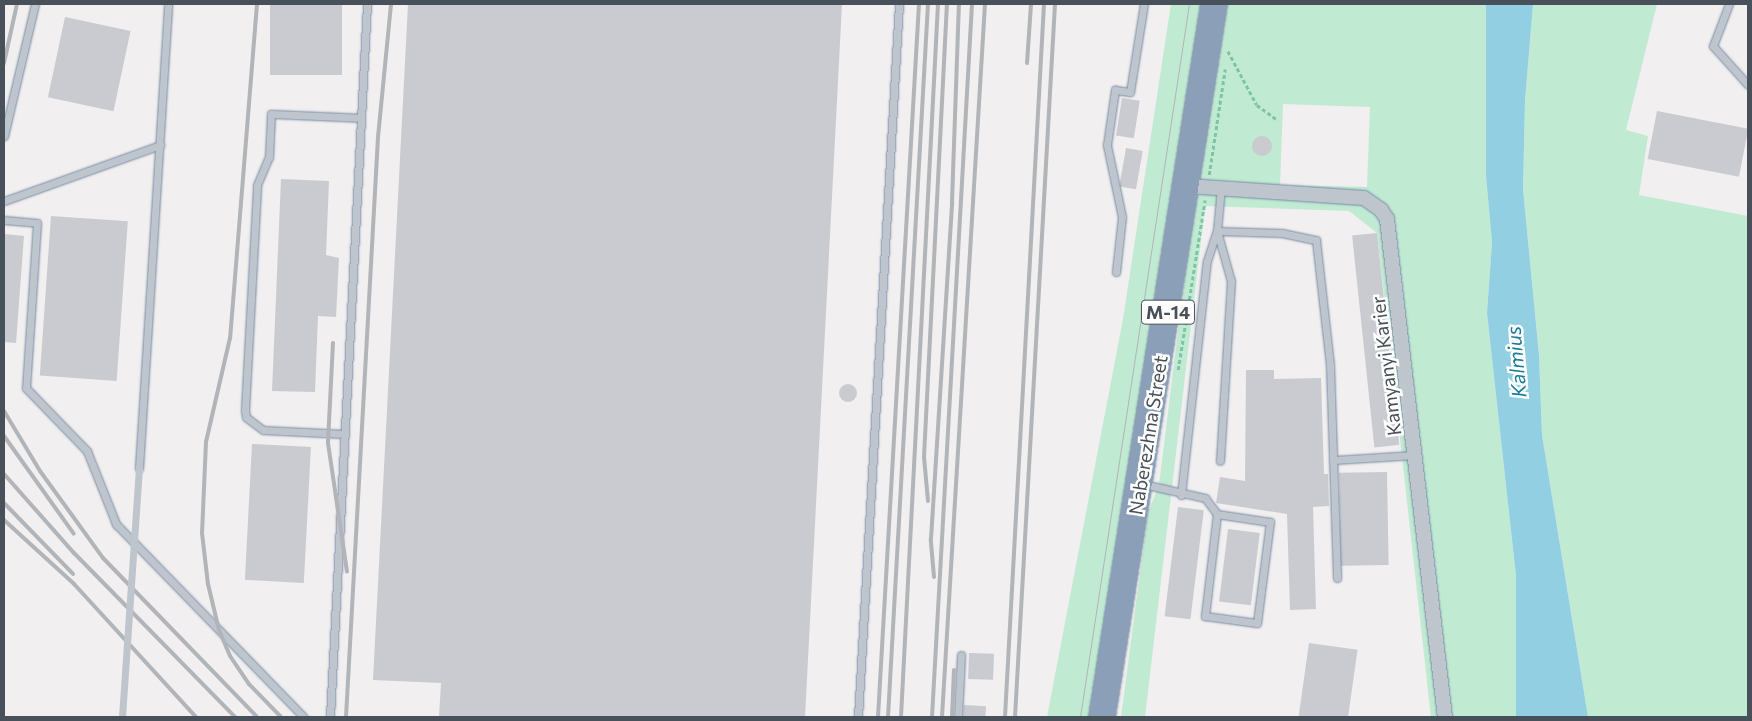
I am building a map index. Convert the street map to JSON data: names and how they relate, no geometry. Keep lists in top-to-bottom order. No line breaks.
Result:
{"streets":{"highway":["М-14","Naberezhna Street"],"street":["Kamyanyi Karier"]},"crossings":[["Kamyanyi Karier","Naberezhna Street"]],"water":["Kalmius"]}
